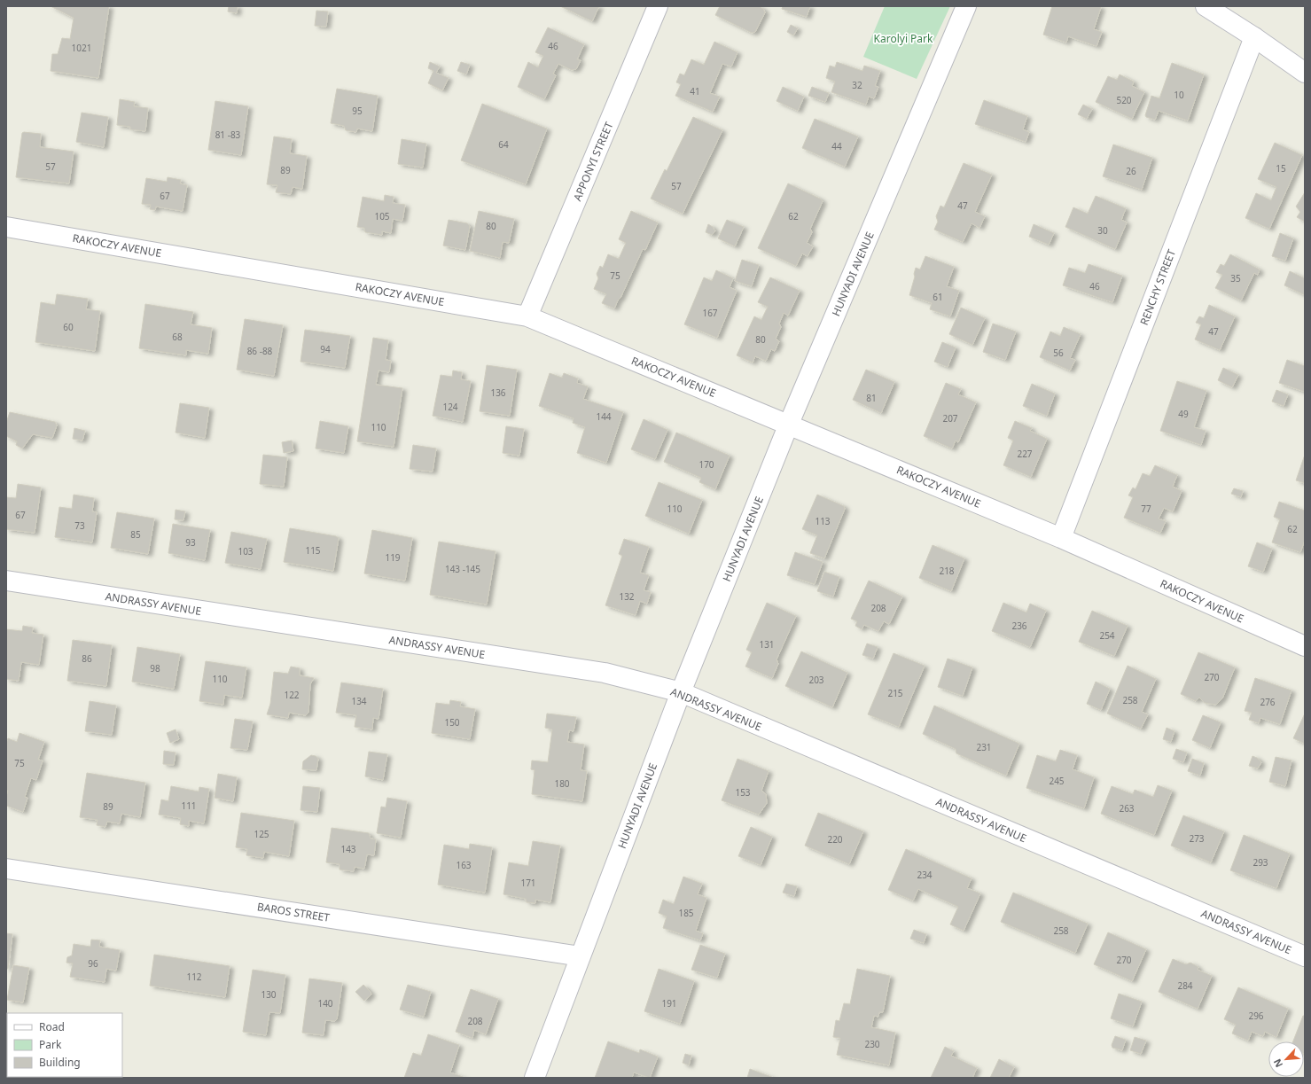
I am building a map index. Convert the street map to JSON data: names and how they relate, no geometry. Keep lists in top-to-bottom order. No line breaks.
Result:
{"streets":{"street":["APPONYI STREET","RAKOCZY AVENUE","HUNYADI AVENUE","RENCHY STREET","ANDRASSY AVENUE","BAROS STREET"]},"crossings":[["APPONYI STREET","RAKOCZY AVENUE"],["RAKOCZY AVENUE","HUNYADI AVENUE"],["RAKOCZY AVENUE","RENCHY STREET"],["HUNYADI AVENUE","ANDRASSY AVENUE"],["HUNYADI AVENUE","BAROS STREET"]],"parks":["Karolyi Park"],"house_numbers":["46","1021","32","41","10","520","95","81 -83","64","44","57","15","89","26","57","67","47","105","62","80","30","75","35","46","61","167","60","47","68","80","94","86 -88","56","136","81","124","49","144","207","110","227","170","110","77","67","113","73","62","85","93","115","103","119","143 -145","218","132","208","236","254","131","86","98","270","110","203","215","122","258","134","276","150","231","75","245","180","153","111","89","263","125","273","220","143","293","163","234","171","185","258","270","96","112","284","130","140","191","296","208","230"],"legend":["Road","Park","Building"],"north":"bottom left"}
